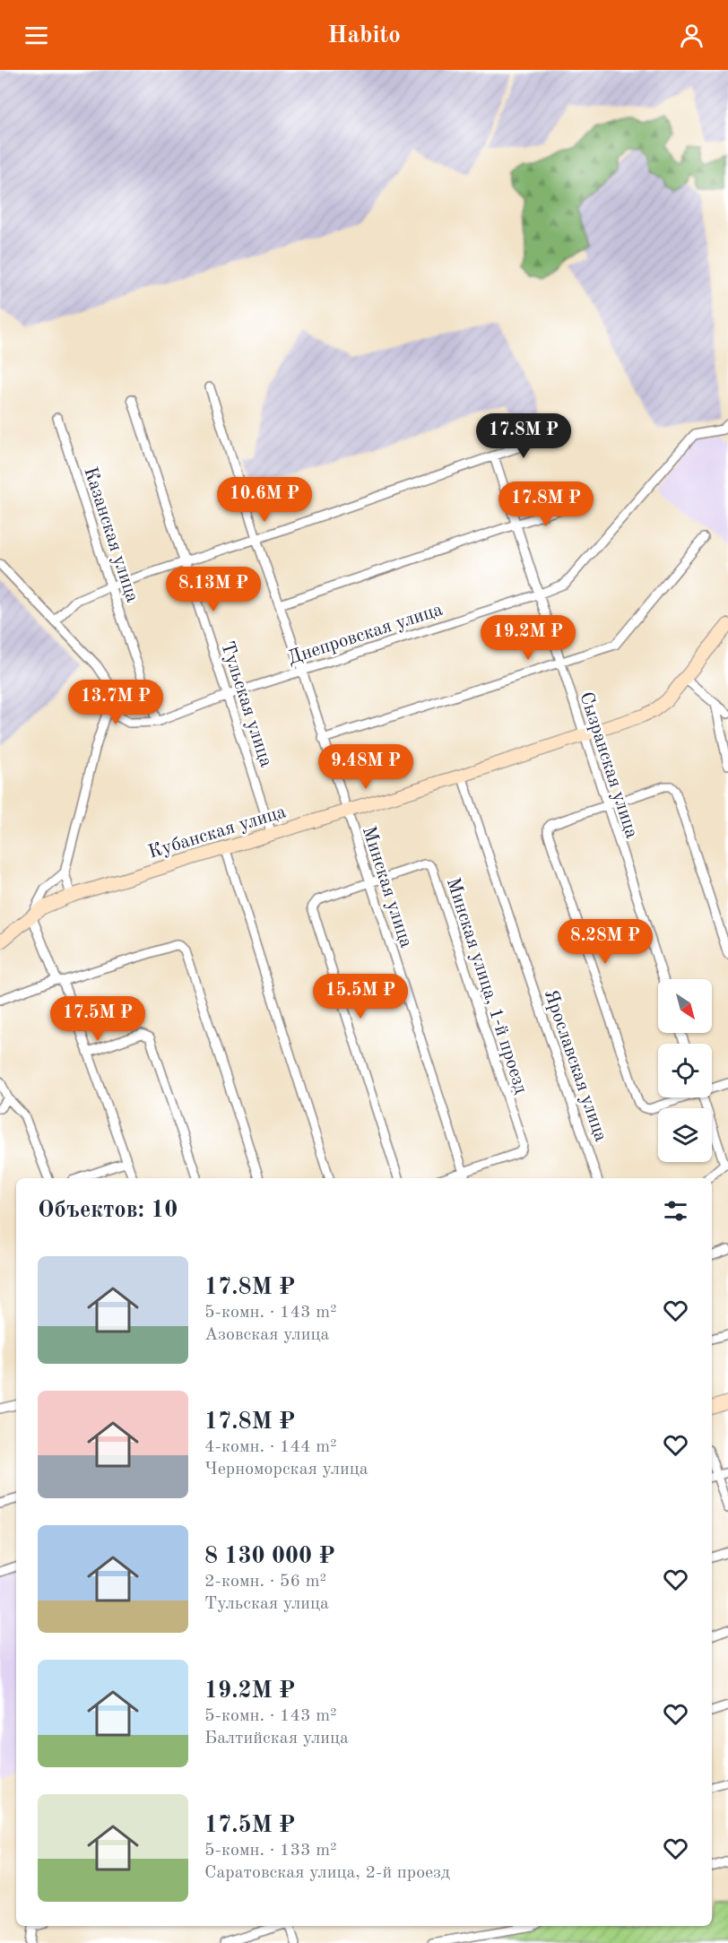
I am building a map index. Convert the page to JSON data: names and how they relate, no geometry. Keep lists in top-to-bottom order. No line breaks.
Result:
{"streets":{"street":["Казанская улица","Днепровская улица","Тульская улица","Сызранская улица","Кубанская улица","Минская улица","Минская улица, 1-й проезд","Ярославская улица"]},"crossings":[["Казанская улица","Днепровская улица"],["Днепровская улица","Тульская улица"],["Днепровская улица","Сызранская улица"],["Днепровская улица","Минская улица"],["Тульская улица","Кубанская улица"],["Сызранская улица","Кубанская улица"],["Кубанская улица","Минская улица"],["Кубанская улица","Ярославская улица"],["Минская улица","Минская улица, 1-й проезд"]],"north":"bottom right","page":{"header":"Habito","price":["17.8M ₽","10.6M ₽","17.8M ₽","8.13M ₽","19.2M ₽","13.7M ₽","9.48M ₽","8.28M ₽","15.5M ₽","17.5M ₽"],"heading":"Объектов: 10","list":[{"name":"17.8M ₽","note":"5-комн. · 143 m² · Азовская улица"},{"name":"17.8M ₽","note":"4-комн. · 144 m² · Черноморская улица"},{"name":"8 130 000 ₽","note":"2-комн. · 56 m² · Тульская улица"},{"name":"19.2M ₽","note":"5-комн. · 143 m² · Балтийская улица"},{"name":"17.5M ₽","note":"5-комн. · 133 m² · Саратовская улица, 2-й проезд"}]}}
